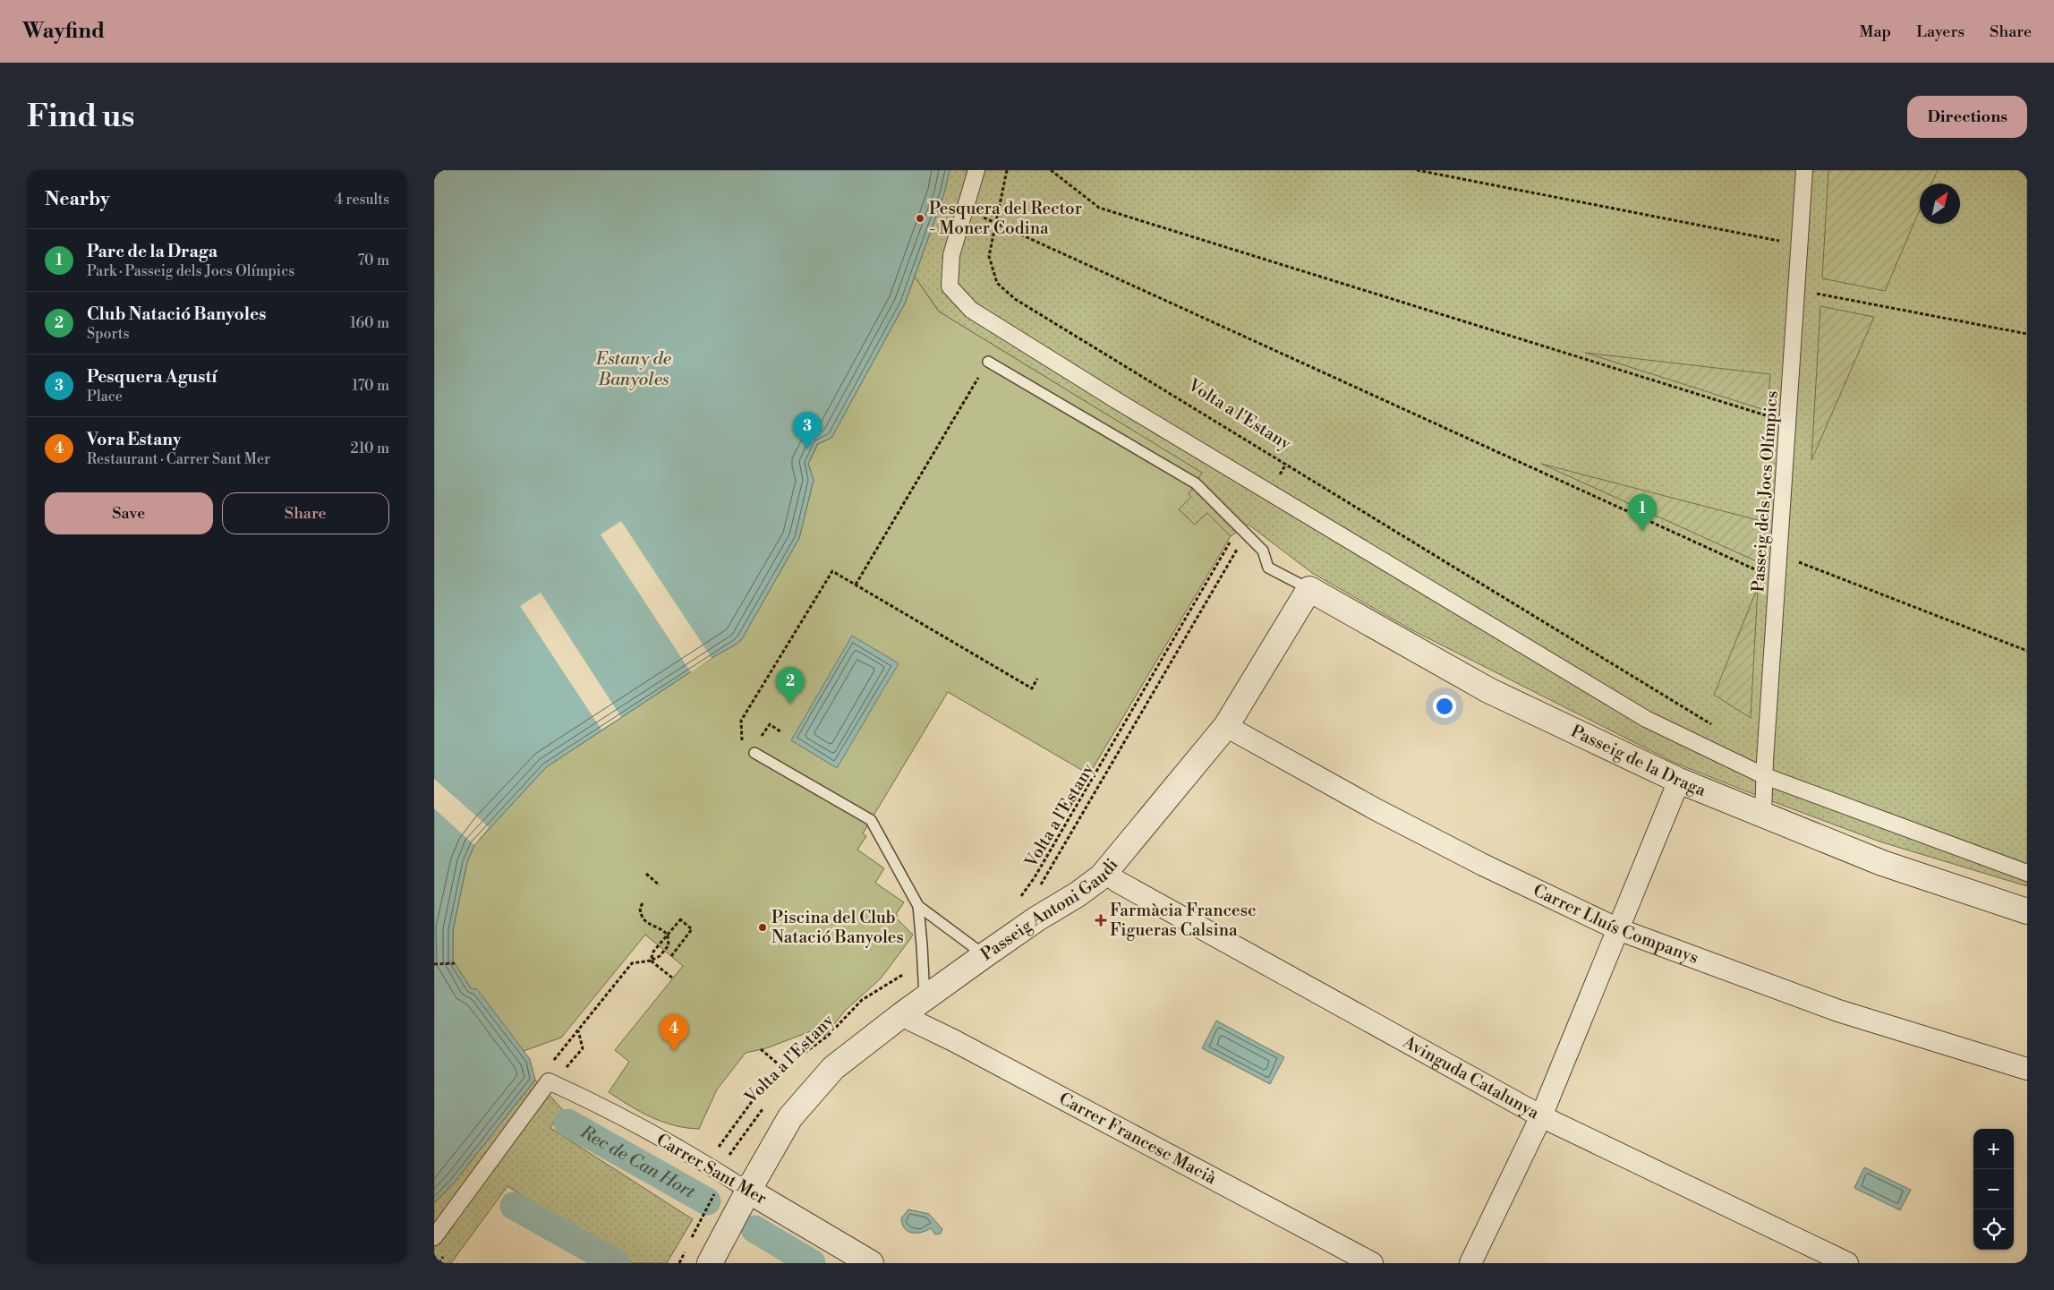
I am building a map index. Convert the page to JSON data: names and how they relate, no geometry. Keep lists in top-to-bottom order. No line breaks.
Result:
{"streets":{"street":["Passeig dels Jocs Olímpics","Passeig de la Draga","Passeig Antoni Gaudi","Carrer Lluís Companys","Avinguda Catalunya","Carrer Francesc Macià","Carrer Sant Mer"],"path":["Volta a l'Estany"]},"crossings":[["Volta a l'Estany","Passeig de la Draga"],["Volta a l'Estany","Carrer Sant Mer"],["Passeig dels Jocs Olímpics","Passeig de la Draga"],["Passeig de la Draga","Passeig Antoni Gaudi"],["Passeig Antoni Gaudi","Carrer Lluís Companys"],["Passeig Antoni Gaudi","Avinguda Catalunya"],["Passeig Antoni Gaudi","Carrer Francesc Macià"],["Passeig Antoni Gaudi","Carrer Sant Mer"]],"water":["Estany de Banyoles","Rec de Can Hort"],"places":{"other":["Pesquera del Rector - Moner Codina","Piscina del Club Natació Banyoles"],"health":["Farmàcia Francesc Figueras Calsina"]},"north":"top right","page":{"header":"Wayfind","nav":["Map","Layers","Share"],"buttons":["Directions",["Save","Share"]],"title":"Find us","heading":["Nearby","4 results"],"list":[{"mark":"1","name":"Parc de la Draga","note":"Park · Passeig dels Jocs Olímpics","value":"70 m"},{"mark":"2","name":"Club Natació Banyoles","note":"Sports","value":"160 m"},{"mark":"3","name":"Pesquera Agustí","note":"Place","value":"170 m"},{"mark":"4","name":"Vora Estany","note":"Restaurant · Carrer Sant Mer","value":"210 m"}],"pins":["3","1","2","4"],"map_buttons":["+","−"]}}
